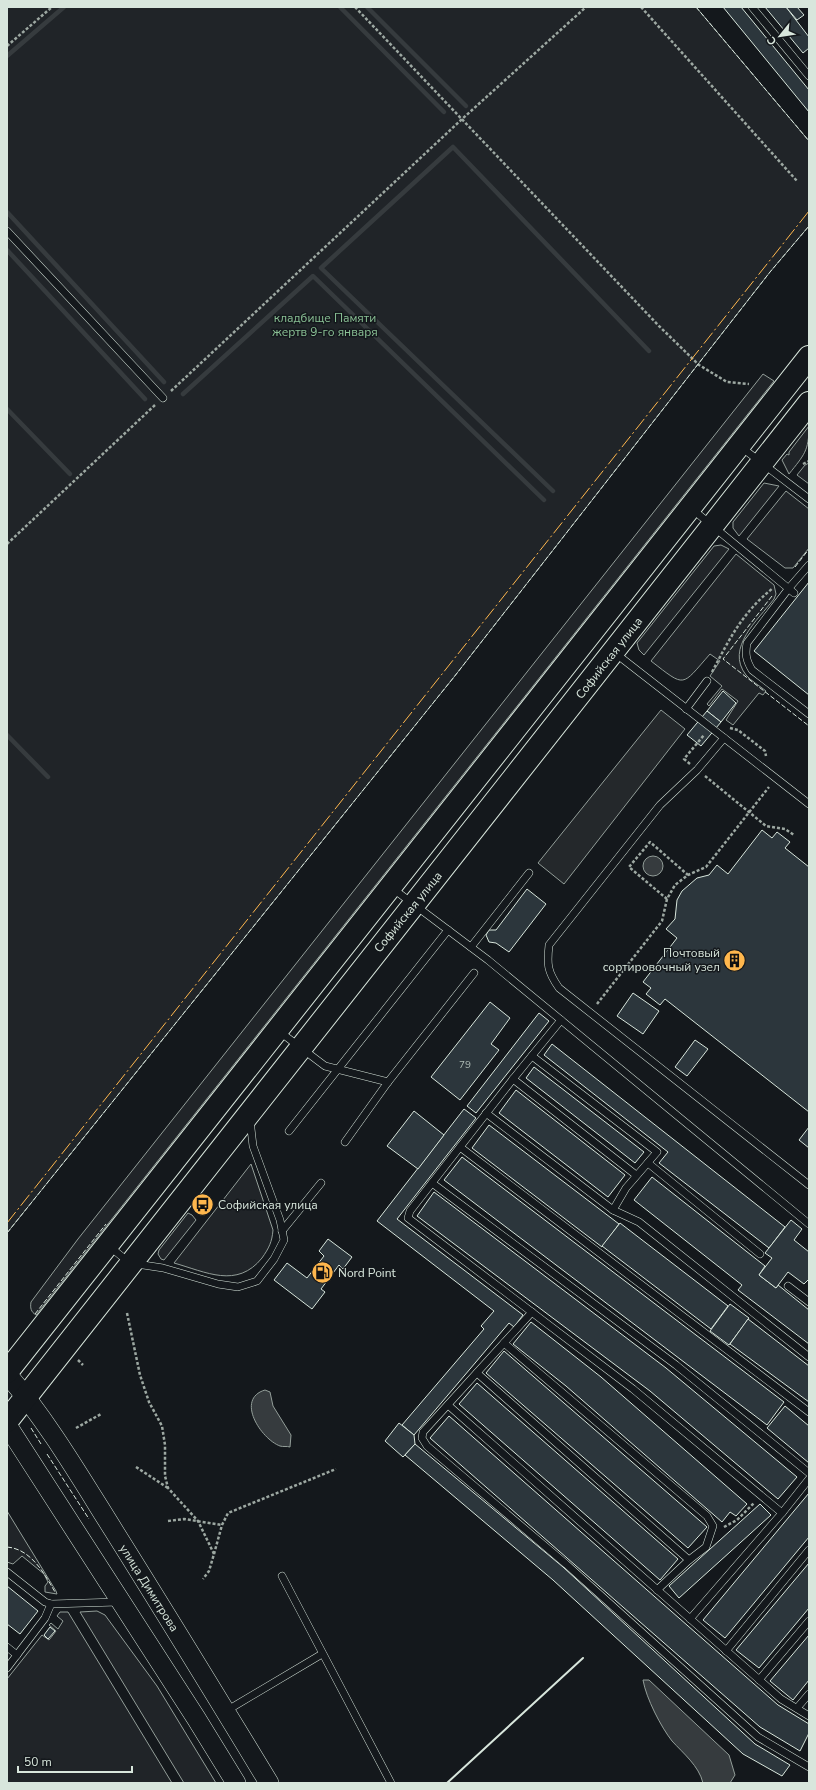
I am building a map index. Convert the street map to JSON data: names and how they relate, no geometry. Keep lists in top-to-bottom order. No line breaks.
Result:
{"streets":{"main road":["Софийская улица"],"street":["улица Димитрова"]},"crossings":[["Софийская улица","улица Димитрова"]],"parks":["кладбище Памяти жертв 9-го января"],"places":{"building":["Почтовый сортировочный узел"],"bus stop":["Софийская улица"],"fuel station":["Nord Point"]},"house_numbers":["79"],"scale_bar":"50 m","north":"bottom left"}
